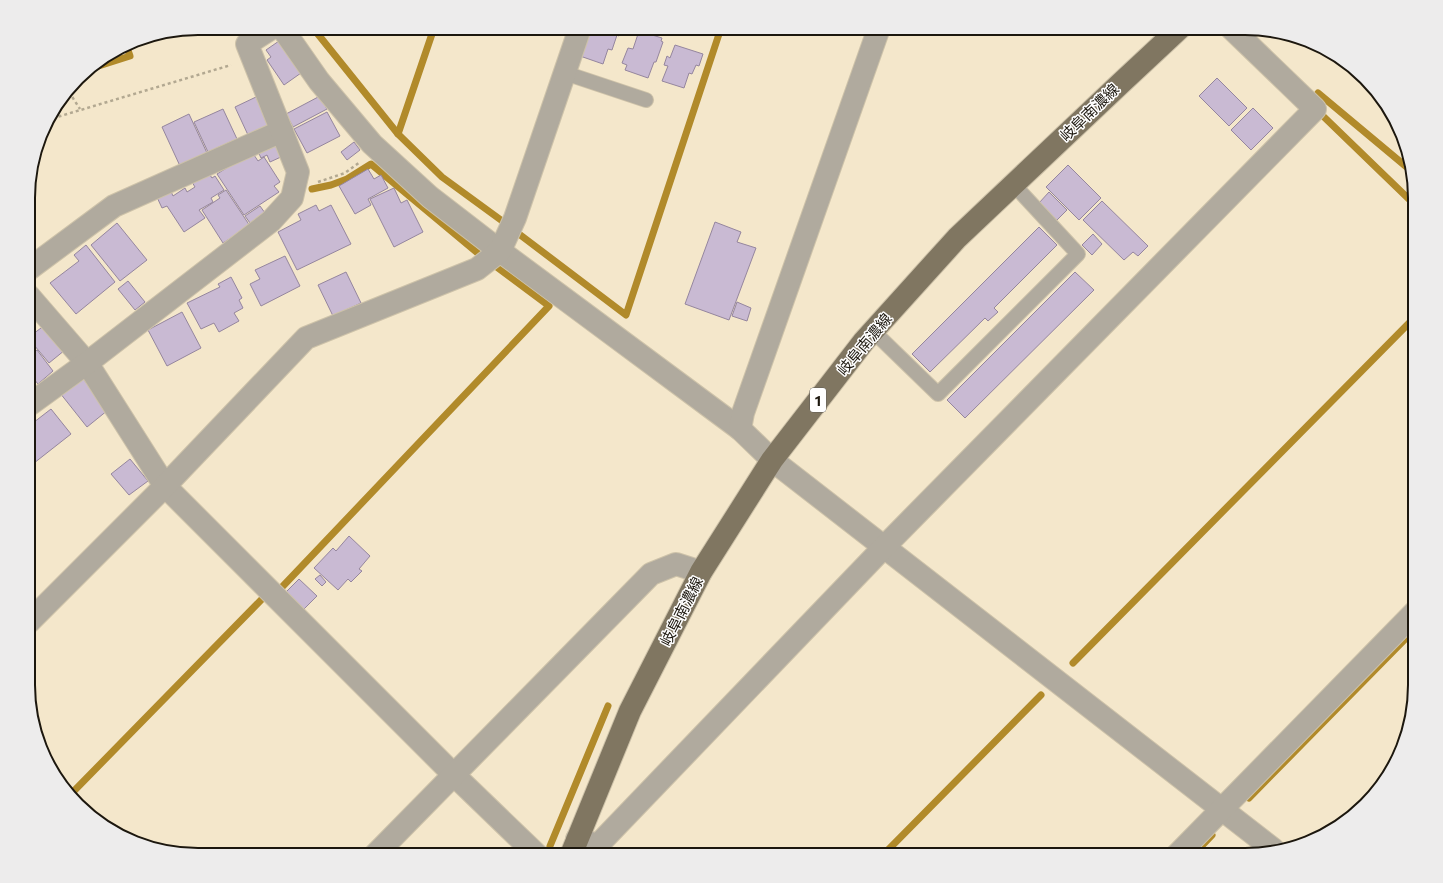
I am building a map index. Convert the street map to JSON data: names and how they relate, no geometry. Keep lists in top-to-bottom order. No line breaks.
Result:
{"streets":{"main road":["岐阜南濃線","1"]}}
